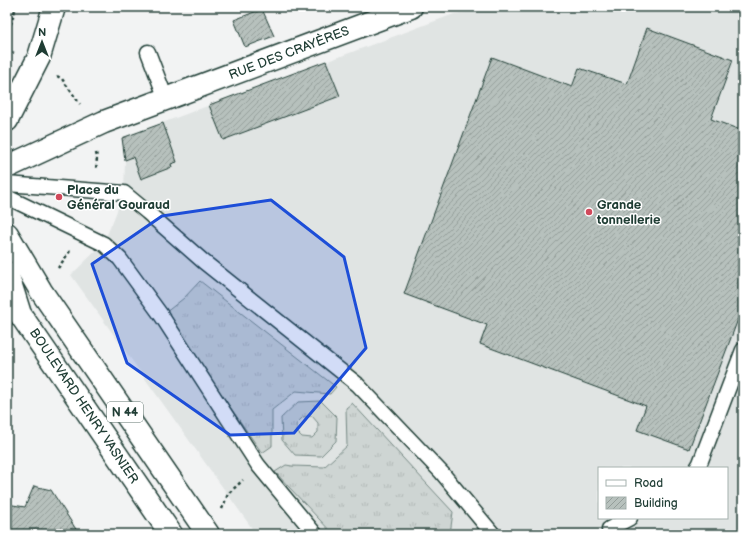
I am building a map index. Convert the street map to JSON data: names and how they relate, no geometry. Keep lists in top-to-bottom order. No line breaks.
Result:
{"streets":{"main road":["RUE DES CRAYÈRES","BOULEVARD HENRY VASNIER","N 44"]},"places":["Place du Général Gouraud","Grande tonnellerie"],"legend":["Road","Building"],"north":"top"}
